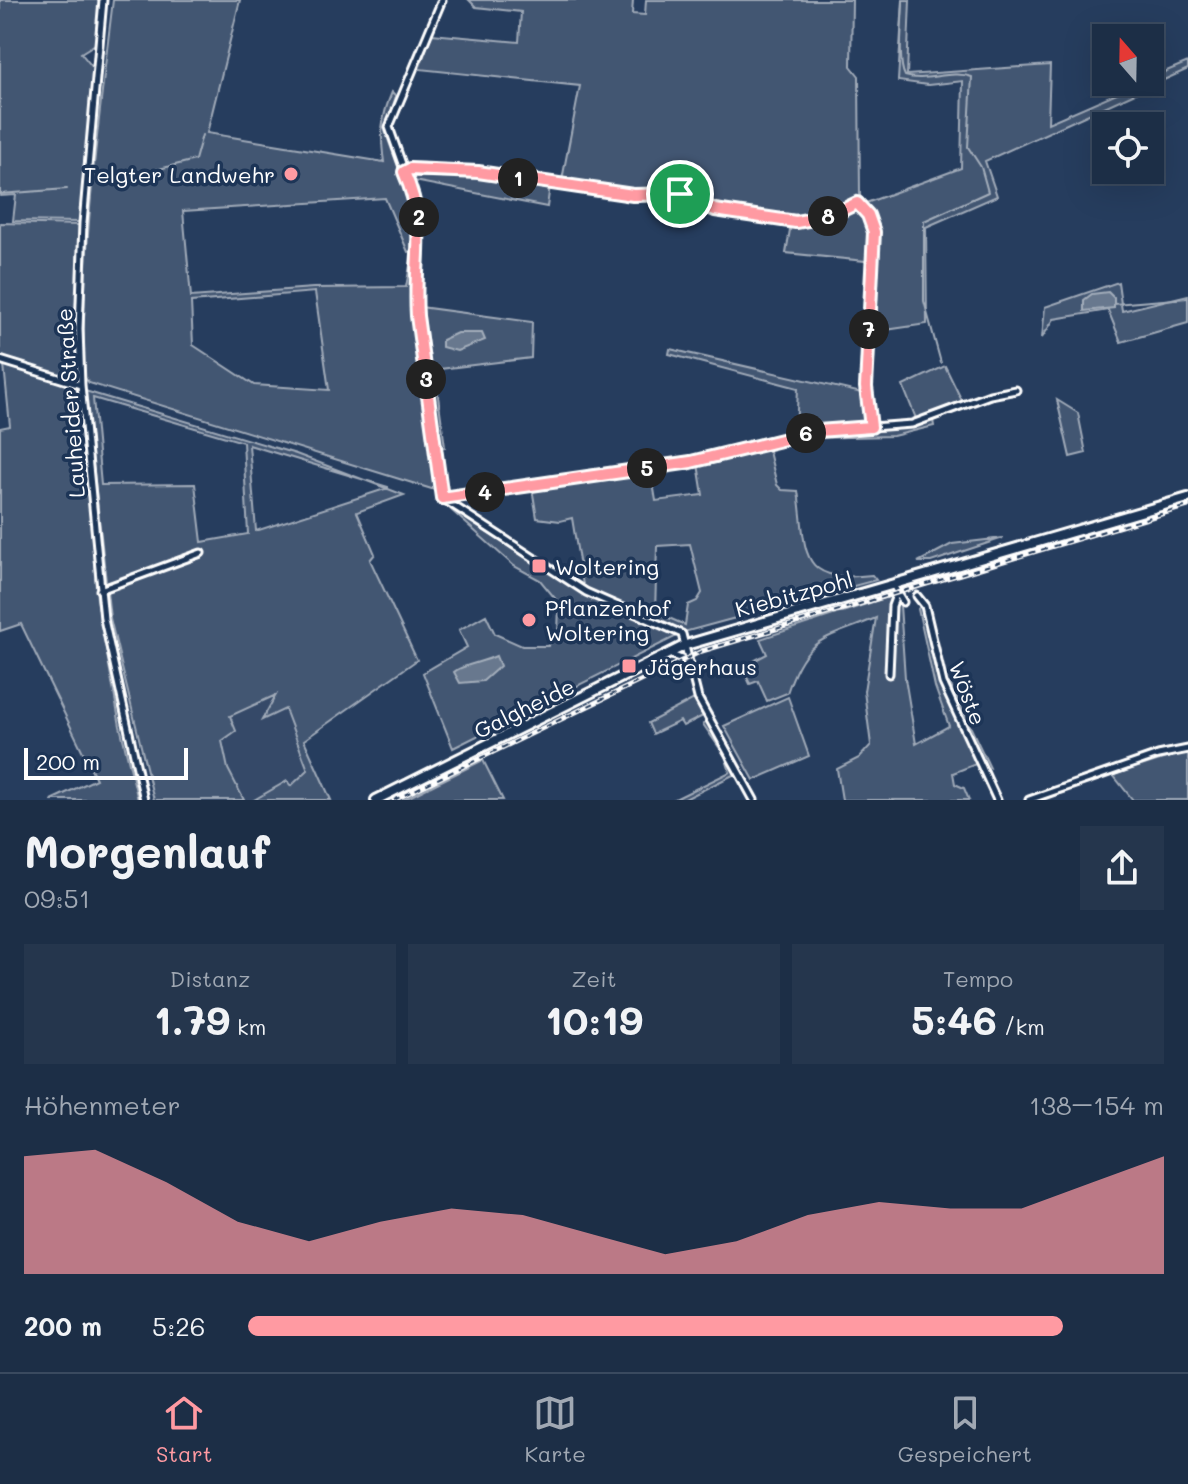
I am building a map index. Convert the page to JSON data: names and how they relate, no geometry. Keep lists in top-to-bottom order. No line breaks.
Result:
{"streets":{"main road":["Kiebitzpohl","Galgheide"],"street":["Lauheider Straße","Wöste"]},"crossings":[["Kiebitzpohl","Galgheide"]],"places":{"other":["Telgter Landwehr","Pflanzenhof Woltering"],"transit":["Woltering","Jägerhaus"]},"scale_bar":"200 m","north":"top","page":{"pins":["1","8","2","7","3","6","5","4"],"scale":"200 m","heading":["Morgenlauf","09:51"],"stats":[["Distanz","1.79 km"],["Zeit","10:19"],["Tempo","5:46 /km"]],"chart":["Höhenmeter","138–154 m"],"list":[{"name":"200 m","note":"5:26"}],"tabs":["Start","Karte","Gespeichert"]}}
